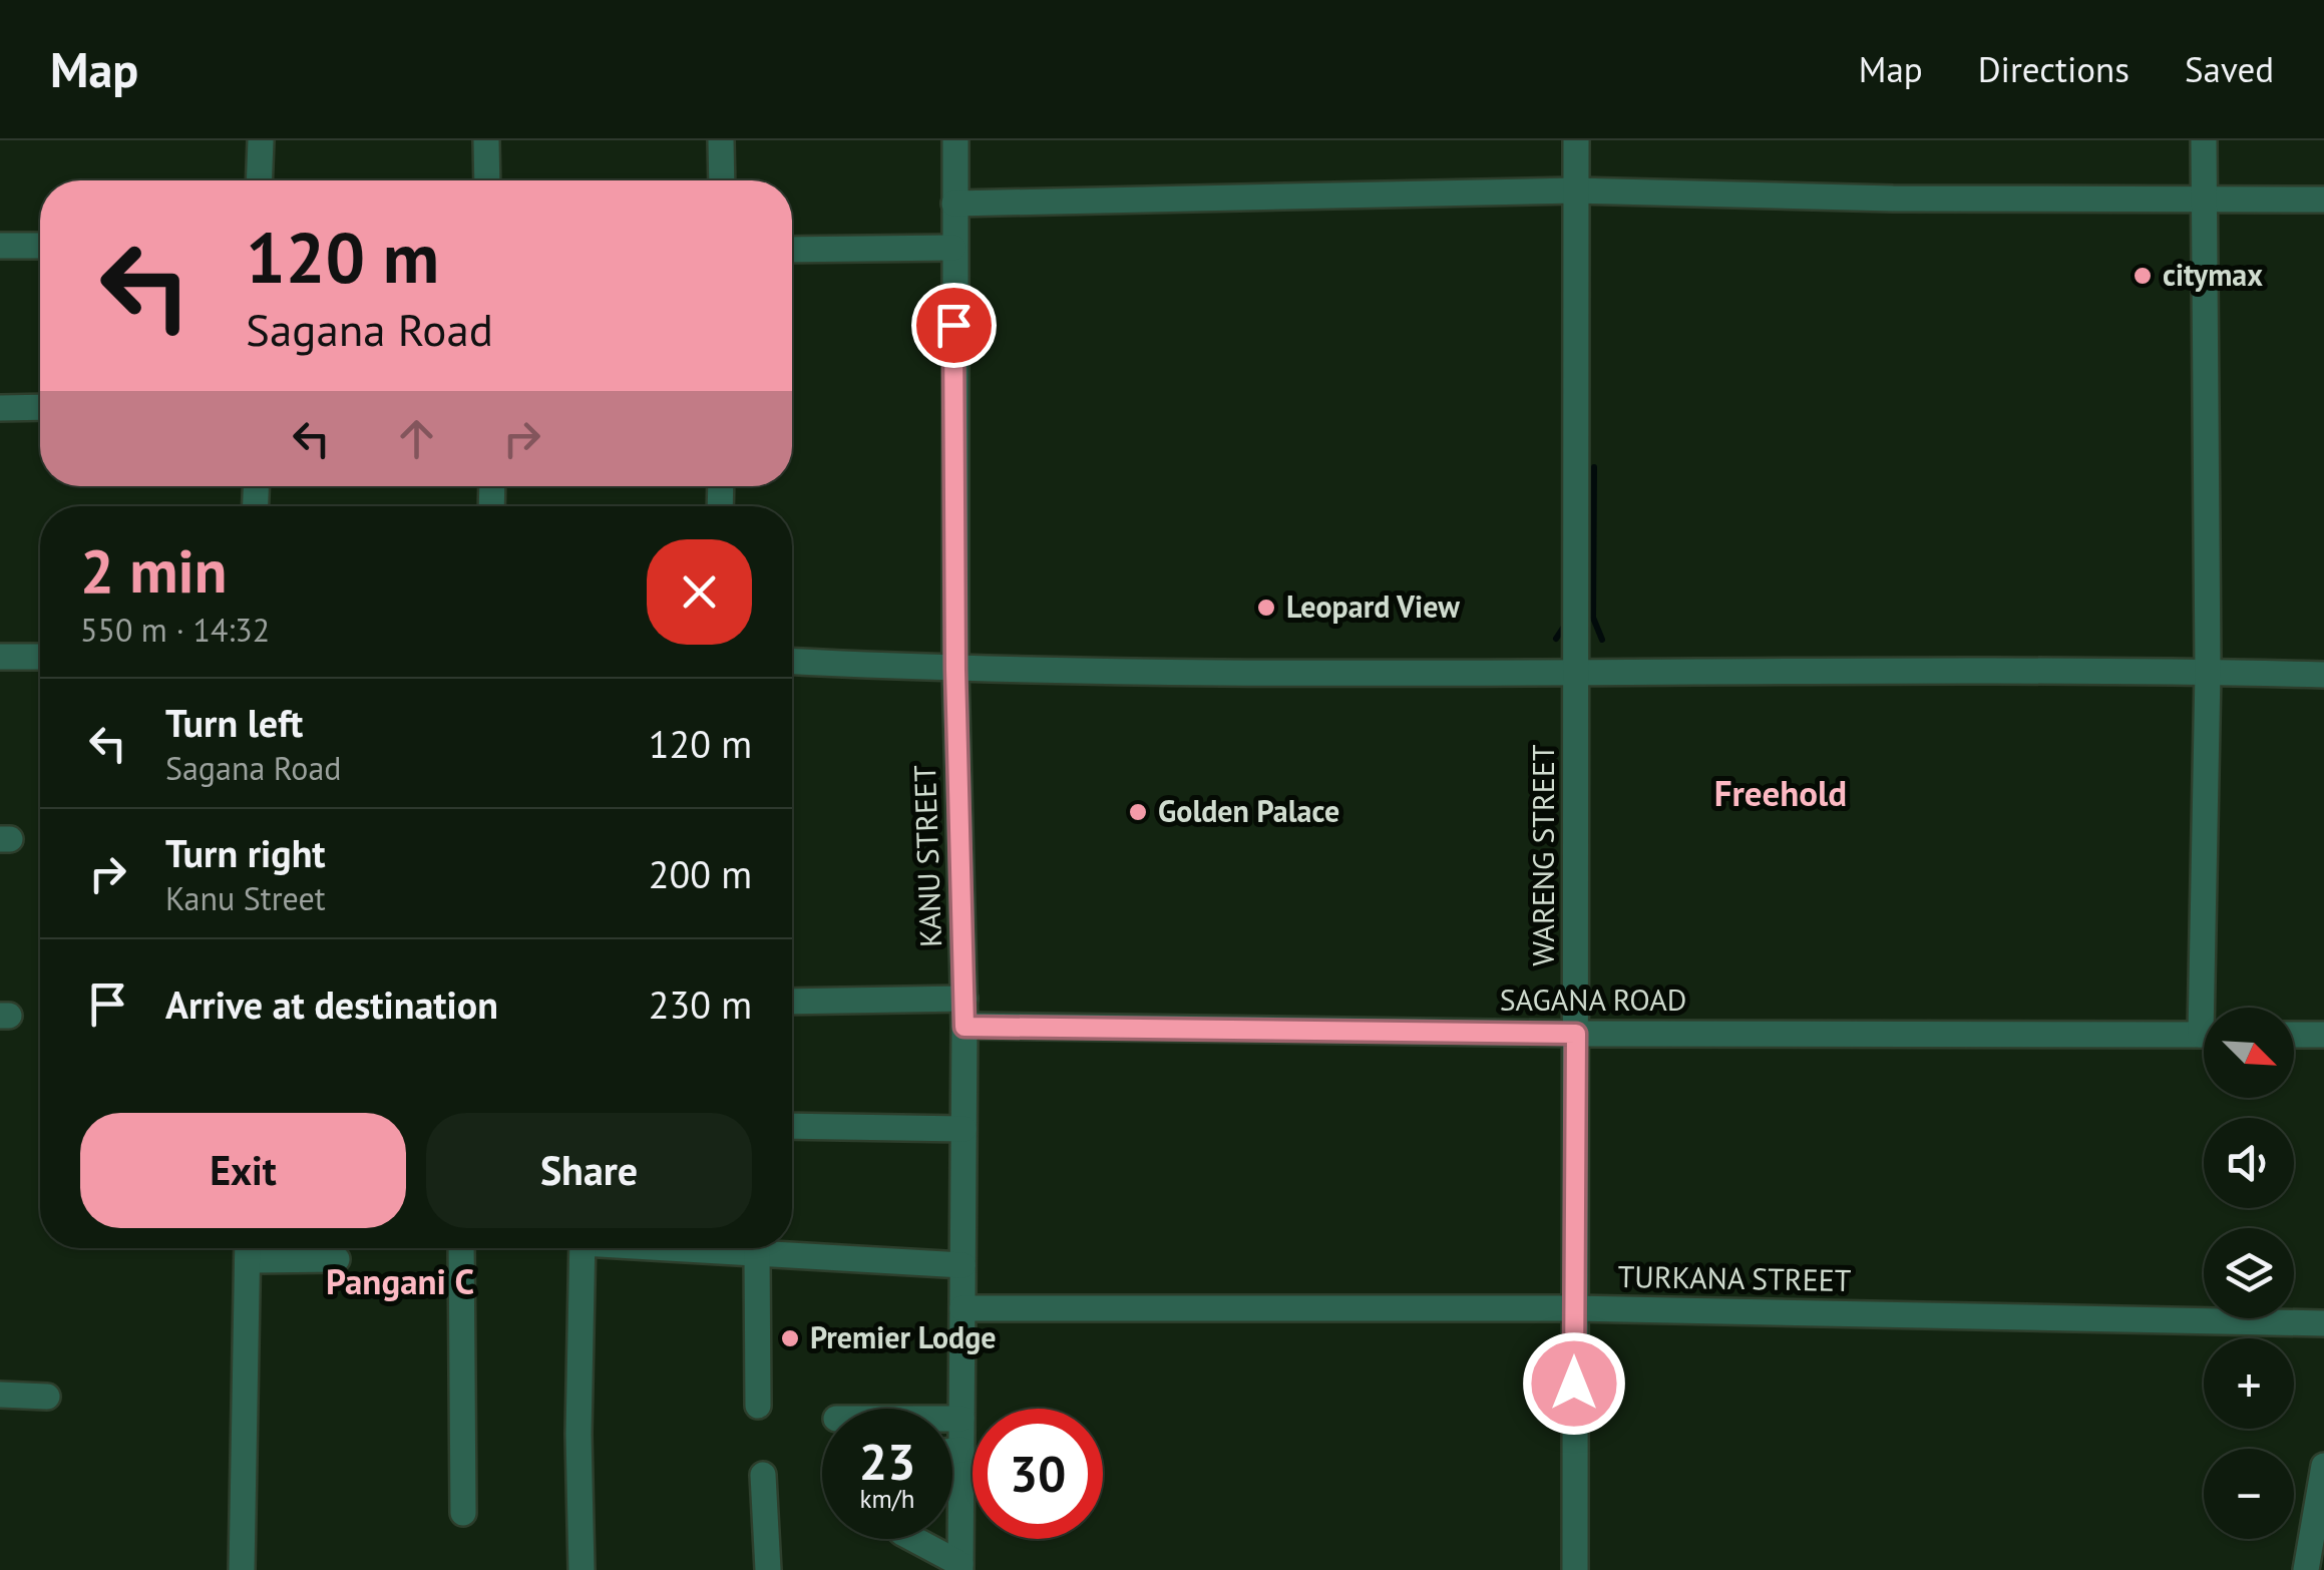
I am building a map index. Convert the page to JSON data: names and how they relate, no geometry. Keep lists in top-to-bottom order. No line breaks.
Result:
{"streets":{"street":["WARENG STREET","KANU STREET","SAGANA ROAD","TURKANA STREET"]},"crossings":[["WARENG STREET","SAGANA ROAD"],["WARENG STREET","TURKANA STREET"],["KANU STREET","SAGANA ROAD"],["KANU STREET","TURKANA STREET"]],"districts":["Freehold","Pangani C"],"places":["citymax","Leopard View","Golden Palace","Premier Lodge"],"north":"bottom right","page":{"header":"Map","nav":["Map","Directions","Saved"],"turn":["120 m","Sagana Road"],"heading":["2 min","550 m · 14:32"],"list":[{"name":"Turn left","note":"Sagana Road","value":"120 m"},{"name":"Turn right","note":"Kanu Street","value":"200 m"},{"name":"Arrive at destination","value":"230 m"}],"map_buttons":["+","−"],"buttons":["Exit","Share"],"speed":"23 km/h","limit":"30"}}
